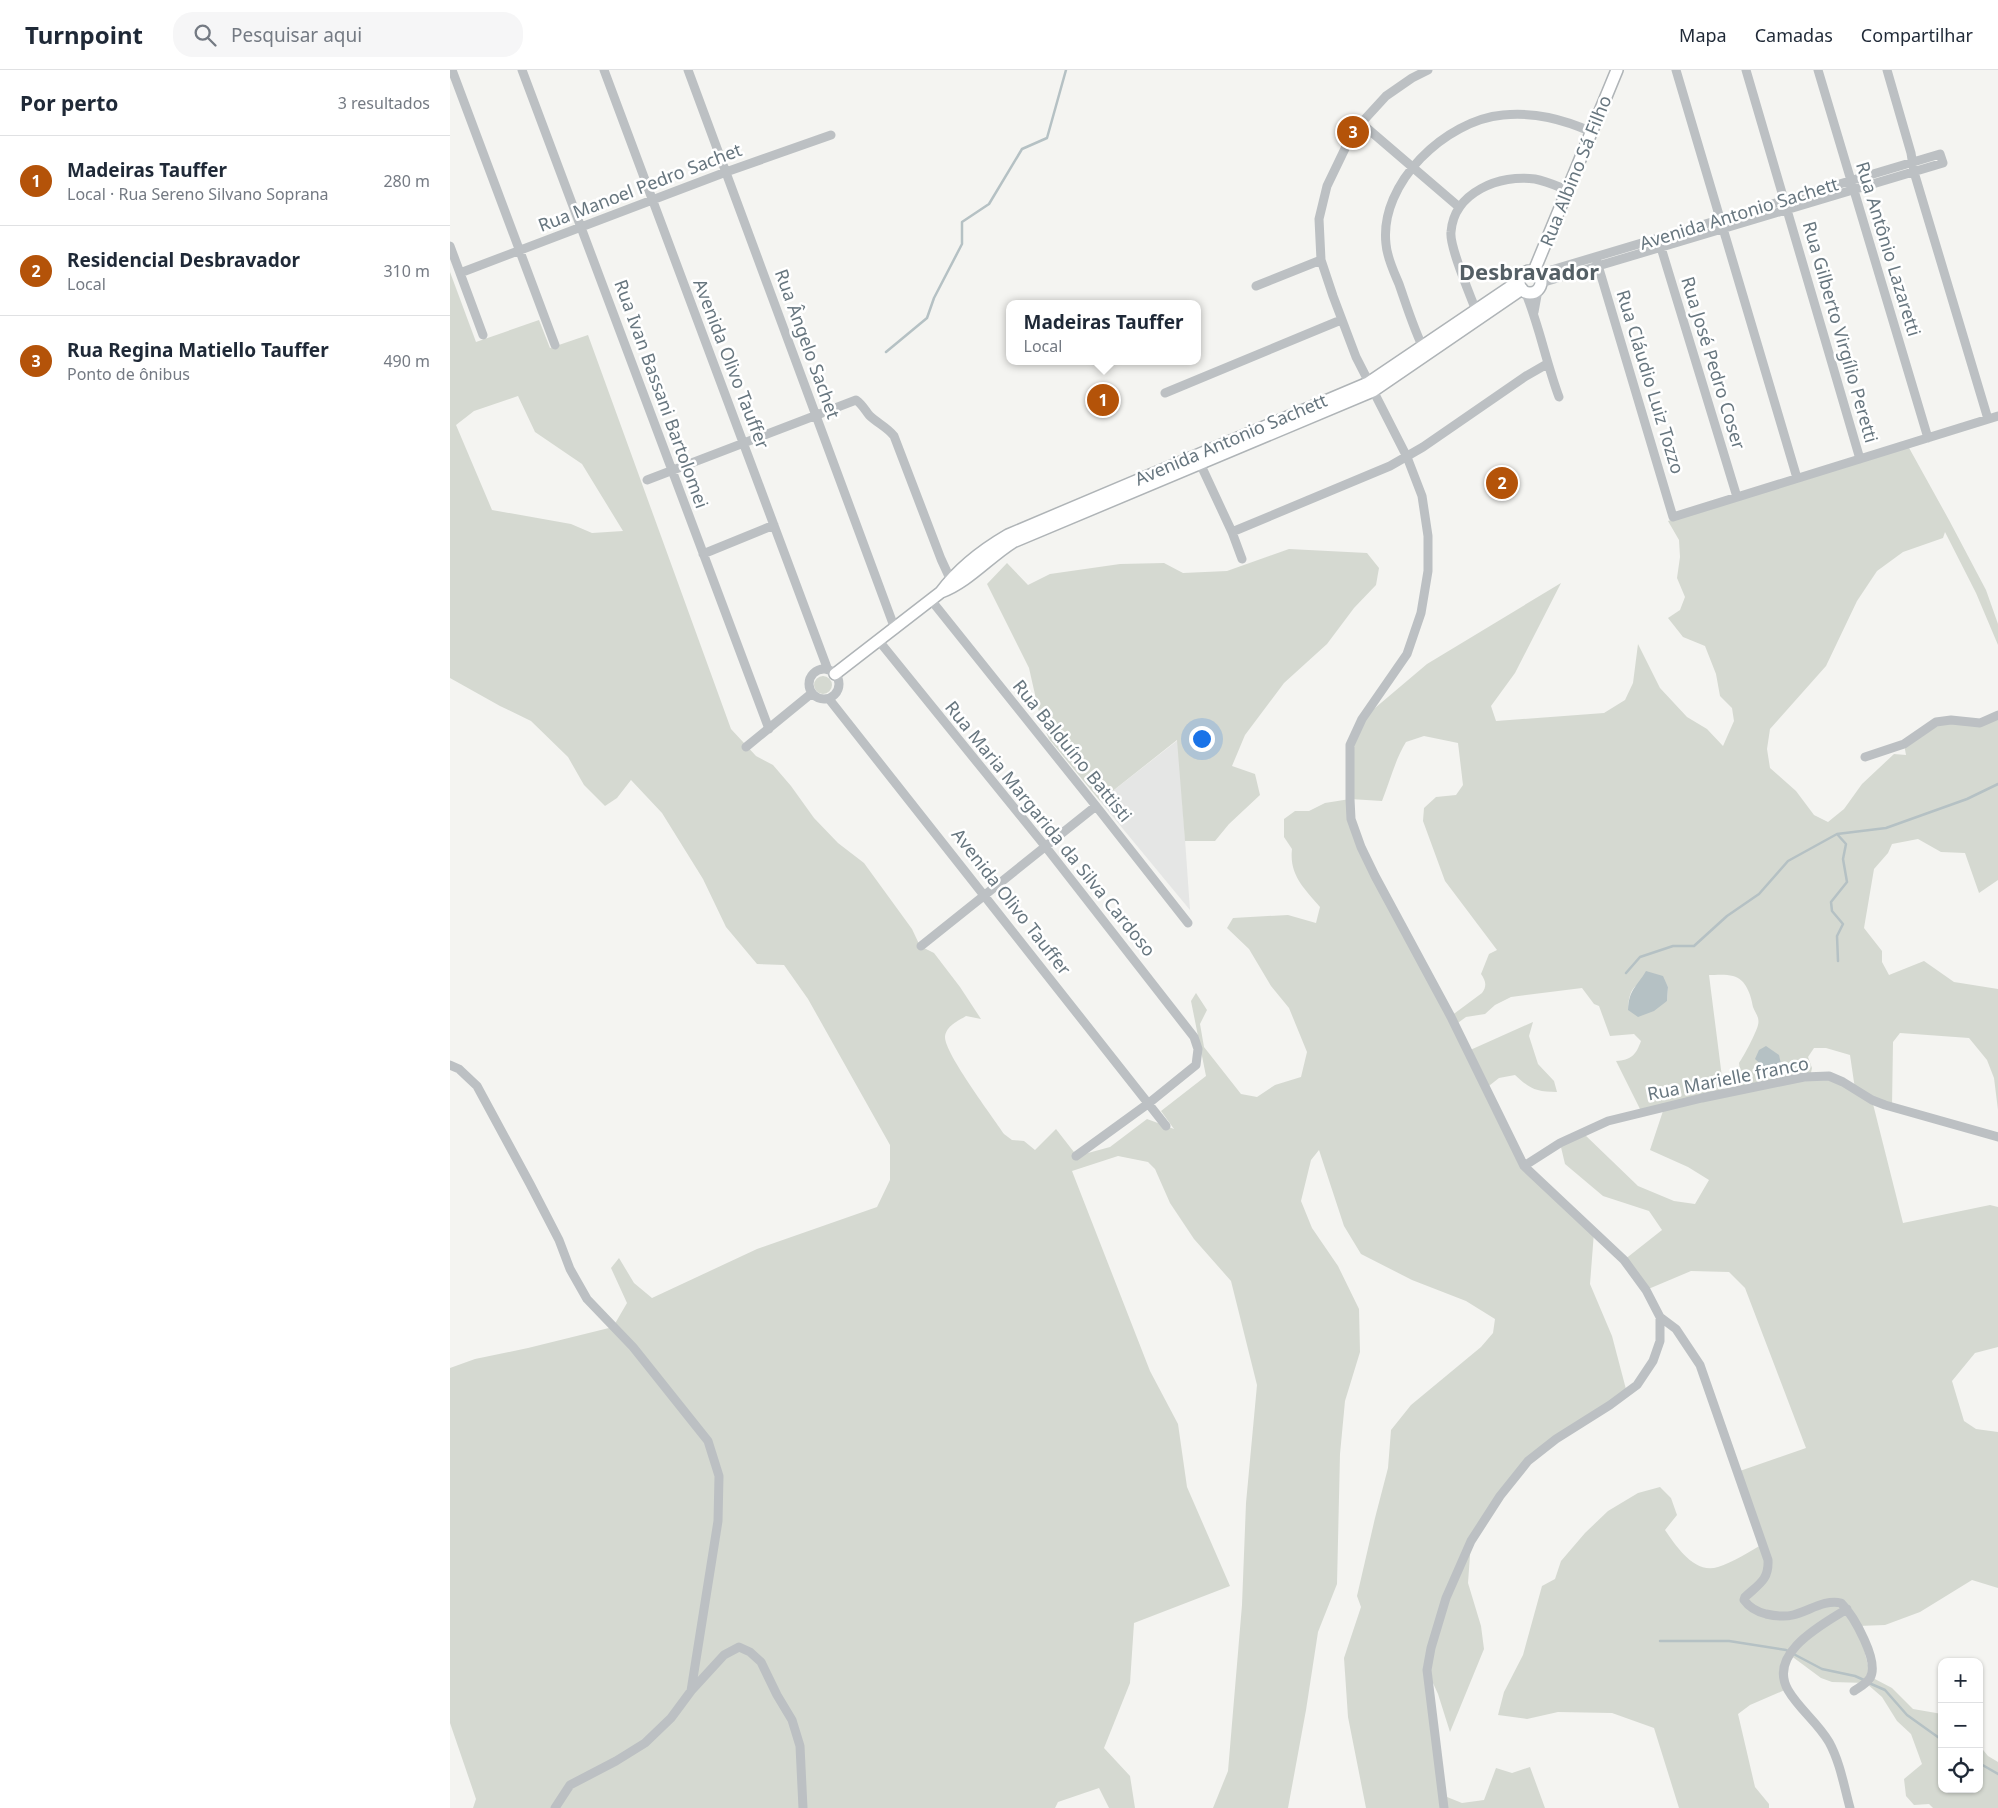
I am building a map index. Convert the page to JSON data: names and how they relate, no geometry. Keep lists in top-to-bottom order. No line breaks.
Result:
{"streets":{"street":["Rua Albino Sá Filho","Rua Manoel Pedro Sachet","Avenida Antonio Sachett","Rua Antônio Lazaretti","Rua Gilberto Virgílio Peretti","Rua Ângelo Sachet","Rua José Pedro Coser","Avenida Olivo Tauffer","Rua Cláudio Luiz Tozzo","Rua Ivan Bassani Bartolomei","Rua Balduíno Battisti","Rua Maria Margarida da Silva Cardoso","Rua Marielle franco"]},"crossings":[["Rua Albino Sá Filho","Avenida Antonio Sachett"],["Rua Manoel Pedro Sachet","Rua Ângelo Sachet"],["Rua Manoel Pedro Sachet","Avenida Olivo Tauffer"],["Rua Manoel Pedro Sachet","Rua Ivan Bassani Bartolomei"],["Avenida Antonio Sachett","Rua Antônio Lazaretti"],["Avenida Antonio Sachett","Rua Gilberto Virgílio Peretti"],["Avenida Antonio Sachett","Rua Ângelo Sachet"],["Avenida Antonio Sachett","Rua José Pedro Coser"],["Avenida Antonio Sachett","Avenida Olivo Tauffer"],["Avenida Antonio Sachett","Rua Cláudio Luiz Tozzo"],["Avenida Antonio Sachett","Rua Balduíno Battisti"],["Avenida Antonio Sachett","Rua Maria Margarida da Silva Cardoso"],["Rua José Pedro Coser","Rua Cláudio Luiz Tozzo"],["Avenida Olivo Tauffer","Rua Maria Margarida da Silva Cardoso"]],"districts":["Desbravador"],"page":{"header":"Turnpoint","search":"Pesquisar aqui","nav":["Mapa","Camadas","Compartilhar"],"heading":["Por perto","3 resultados"],"pins":["3","1","2"],"list":[{"mark":"1","name":"Madeiras Tauffer","note":"Local · Rua Sereno Silvano Soprana","value":"280 m"},{"mark":"2","name":"Residencial Desbravador","note":"Local","value":"310 m"},{"mark":"3","name":"Rua Regina Matiello Tauffer","note":"Ponto de ônibus","value":"490 m"}],"popup":["Madeiras Tauffer","Local"],"map_buttons":["+","−"]}}
